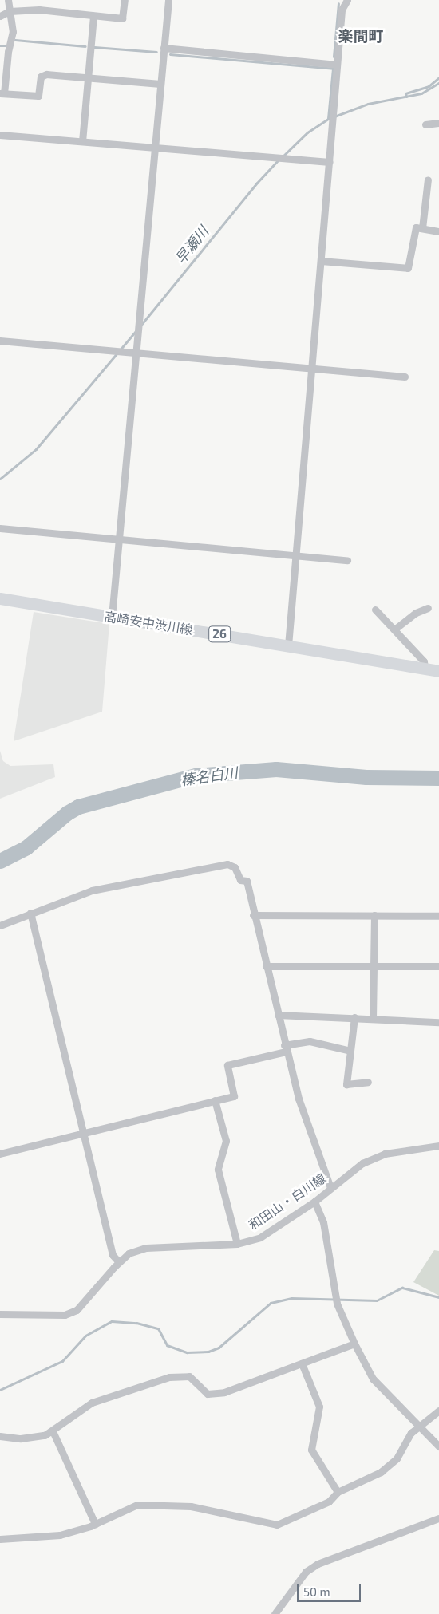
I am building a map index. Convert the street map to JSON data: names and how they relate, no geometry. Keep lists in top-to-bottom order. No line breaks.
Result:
{"streets":{"main road":["高崎安中渋川線","26"],"street":["和田山・白川線"]},"districts":["楽間町"],"water":["早瀬川","榛名白川"],"scale_bar":"50 m"}
